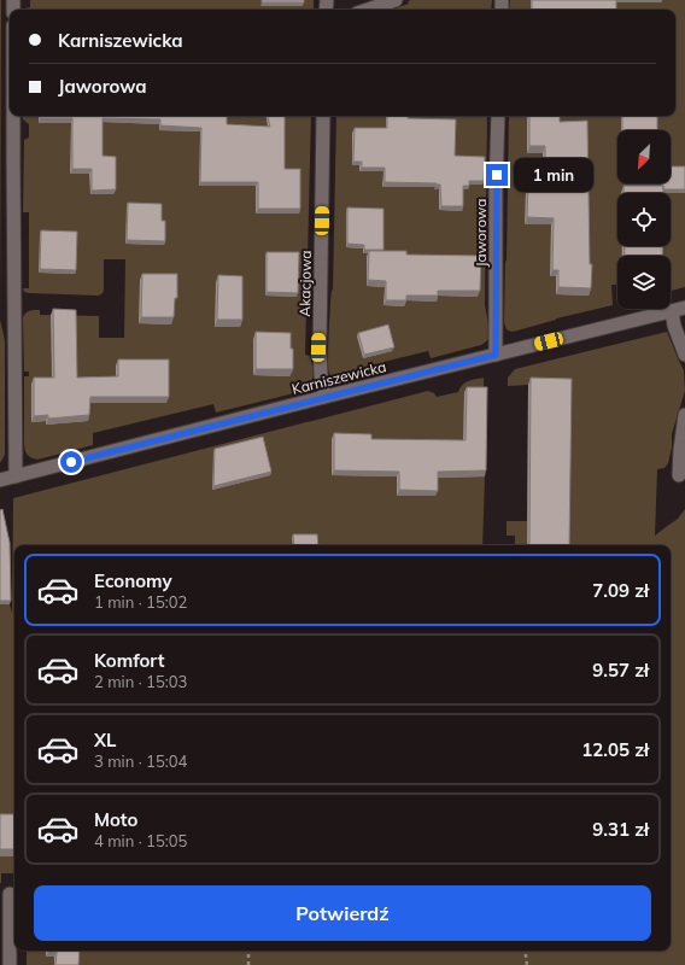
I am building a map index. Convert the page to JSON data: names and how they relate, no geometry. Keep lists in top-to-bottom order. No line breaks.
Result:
{"streets":{"street":["Jaworowa","Akacjowa","Karniszewicka"]},"crossings":[["Jaworowa","Karniszewicka"],["Akacjowa","Karniszewicka"]],"north":"bottom left","page":{"banner":["Karniszewicka","Jaworowa"],"bubble":"1 min","list":[{"name":"Economy","note":"1 min · 15:02","value":"7.09 zł"},{"name":"Komfort","note":"2 min · 15:03","value":"9.57 zł"},{"name":"XL","note":"3 min · 15:04","value":"12.05 zł"},{"name":"Moto","note":"4 min · 15:05","value":"9.31 zł"}],"buttons":"Potwierdź"}}
